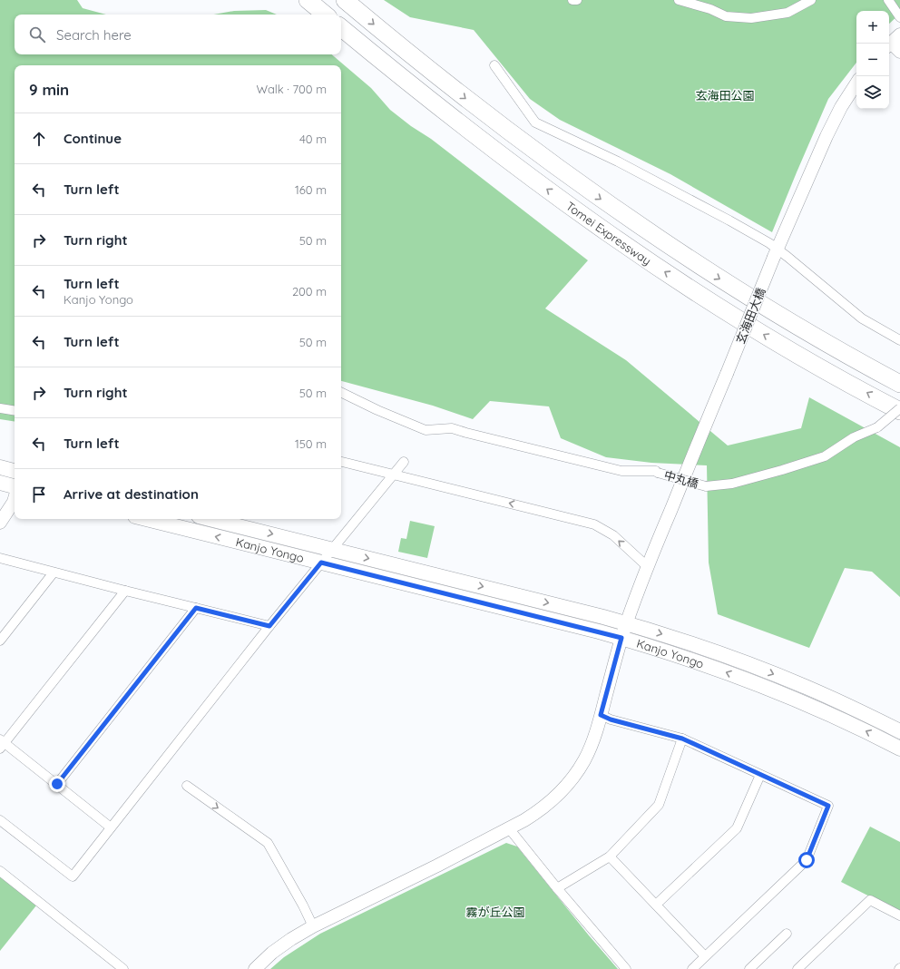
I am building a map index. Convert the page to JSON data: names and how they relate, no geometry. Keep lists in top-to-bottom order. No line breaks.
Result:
{"streets":{"highway":["Tomei Expressway"],"main road":["Kanjo Yongo"],"street":["玄海田大橋","中丸橋"]},"crossings":[["Tomei Expressway","中丸橋"],["玄海田大橋","Kanjo Yongo"]],"parks":["玄海田公園","霧が丘公園"],"page":{"map_buttons":["+","−"],"search":"Search here","heading":["9 min","Walk · 700 m"],"list":[["Continue","40 m"],["Turn left","160 m"],["Turn right","50 m"],["Turn left","Kanjo Yongo","200 m"],["Turn left","50 m"],["Turn right","50 m"],["Turn left","150 m"],"Arrive at destination"]}}
